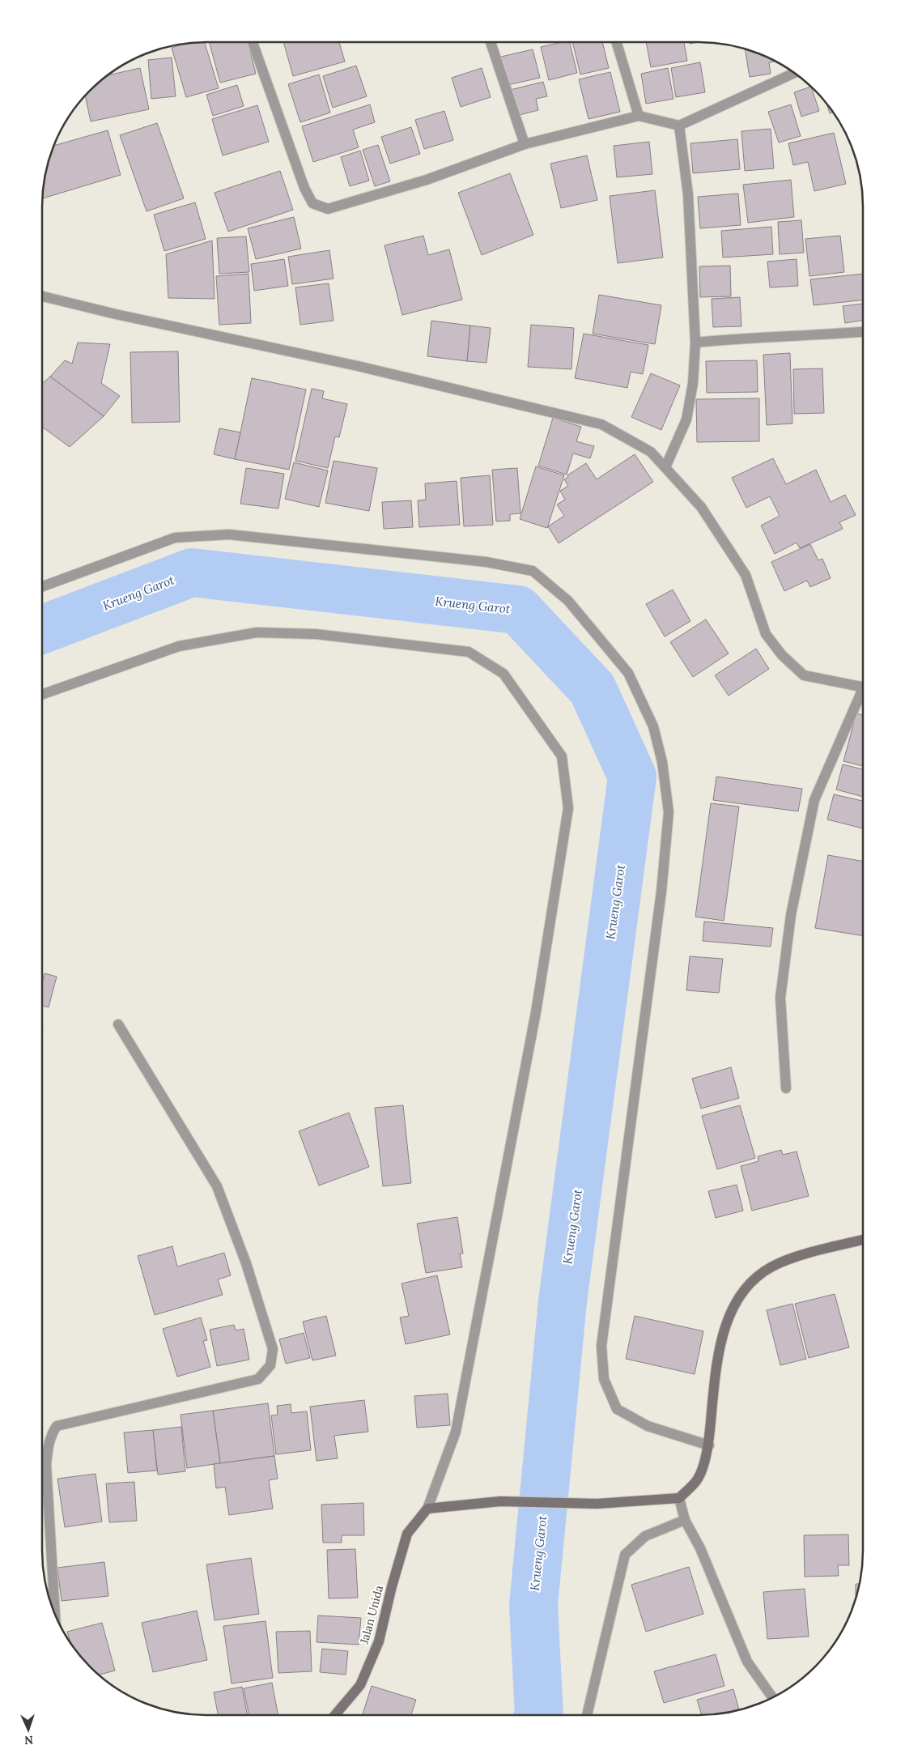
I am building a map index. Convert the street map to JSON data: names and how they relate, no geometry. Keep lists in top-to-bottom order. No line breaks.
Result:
{"streets":{"street":["Jalan Unida"]},"water":["Krueng Garot"],"north":"bottom"}
